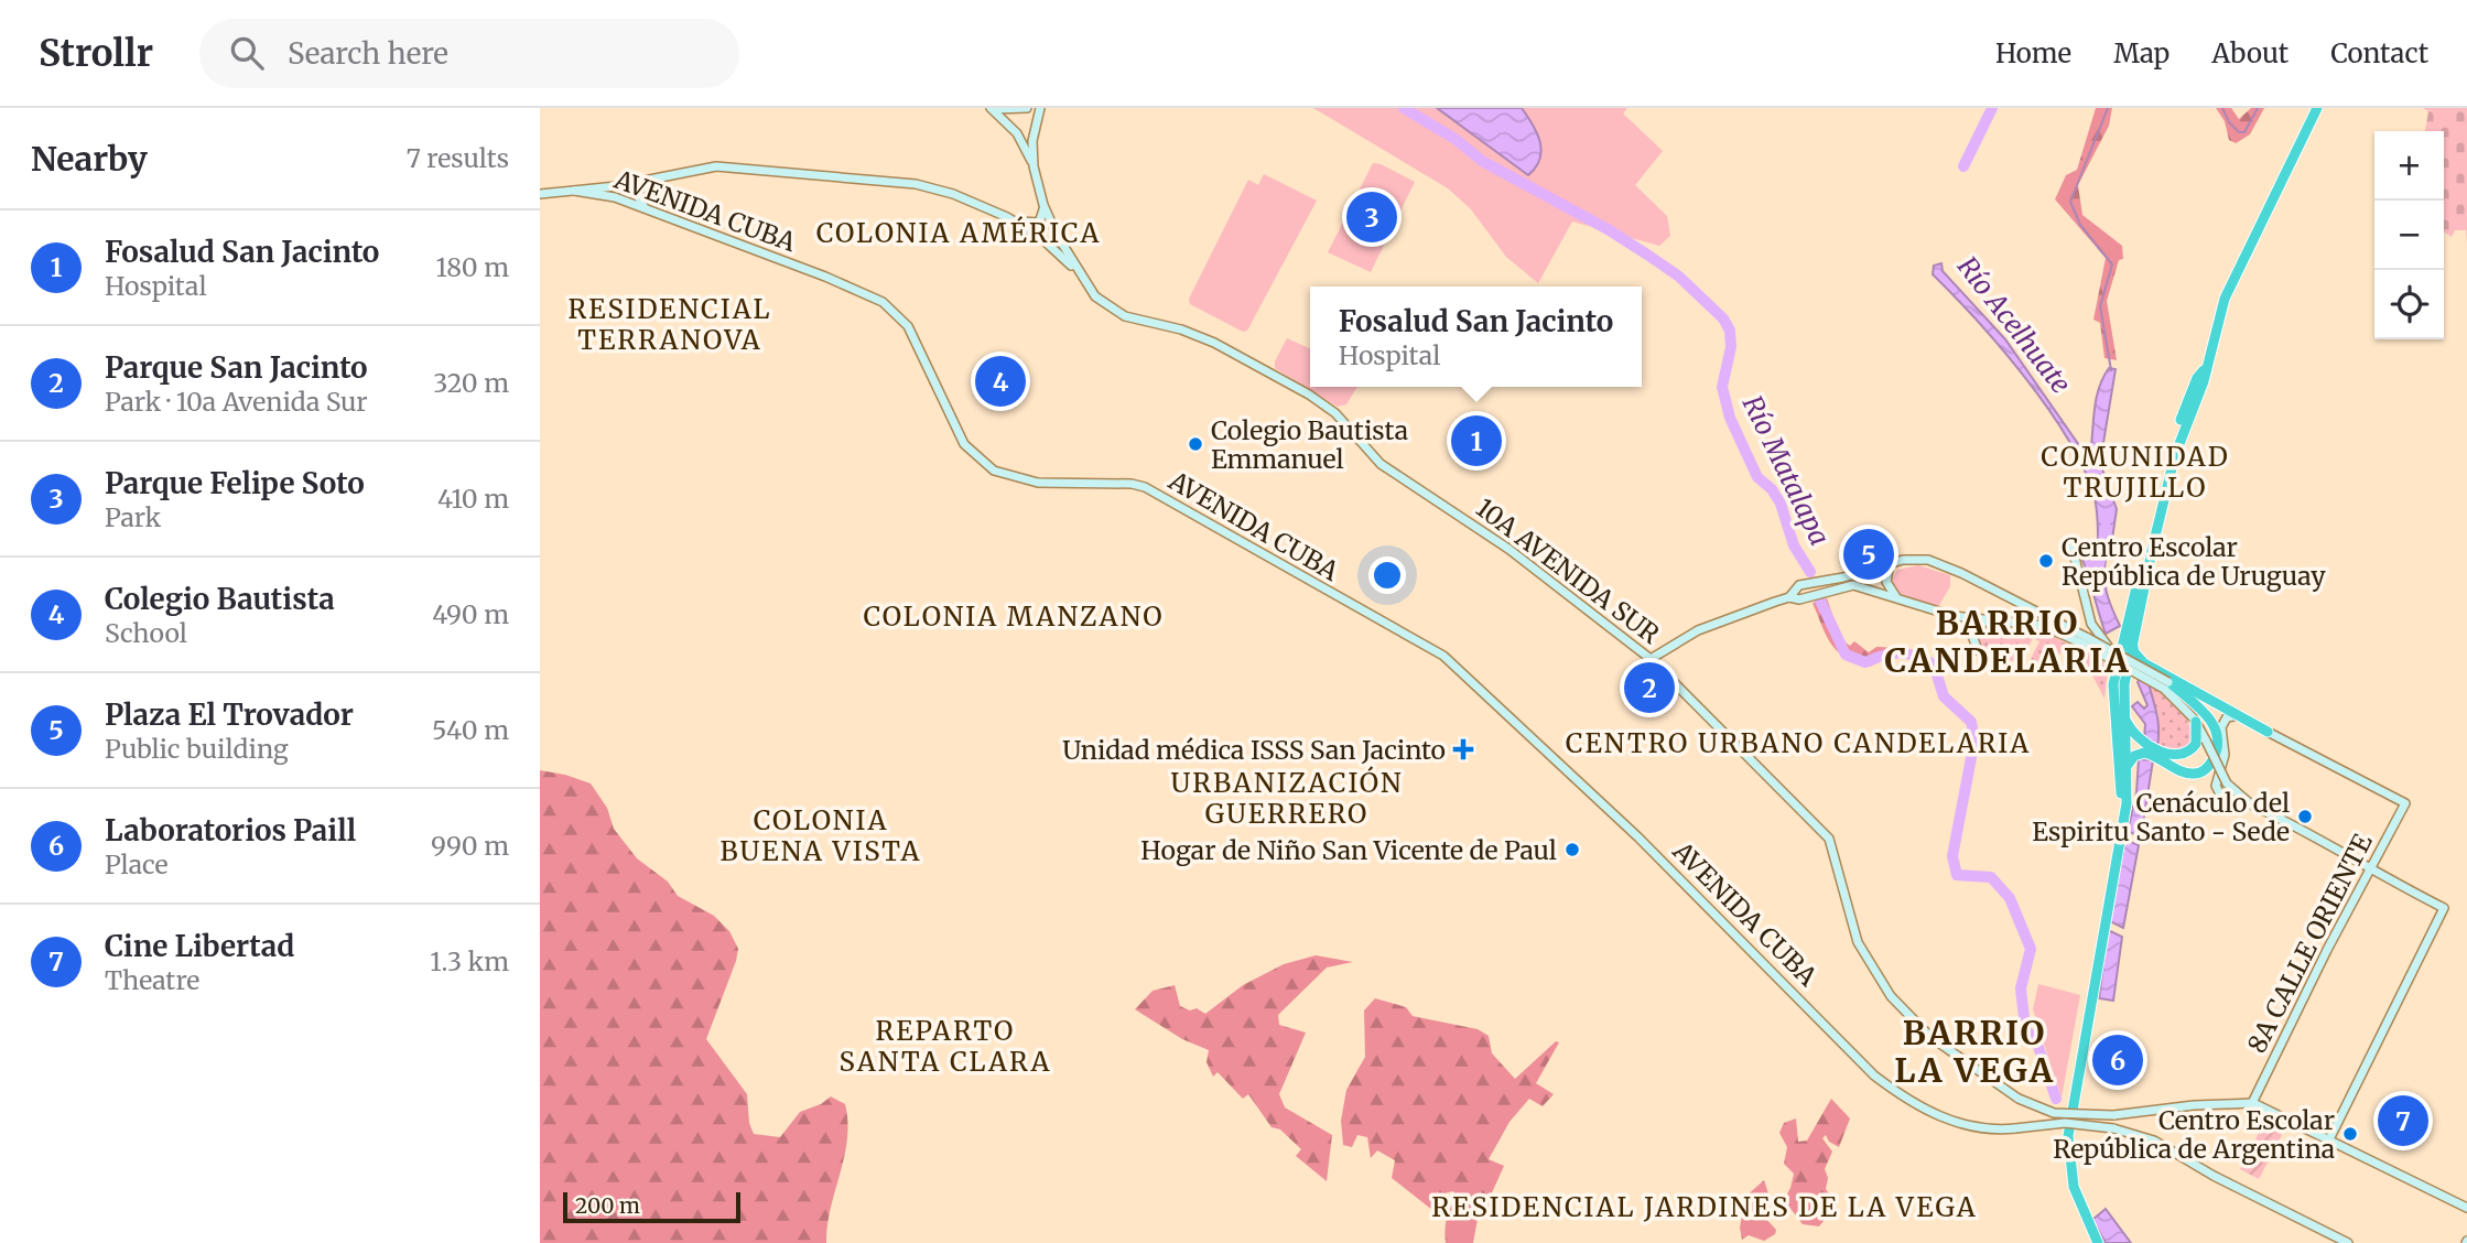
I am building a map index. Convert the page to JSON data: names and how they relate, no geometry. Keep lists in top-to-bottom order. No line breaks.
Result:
{"streets":{"main road":["AVENIDA CUBA","10A AVENIDA SUR","8A CALLE ORIENTE"]},"crossings":[["AVENIDA CUBA","10A AVENIDA SUR"],["10A AVENIDA SUR","8A CALLE ORIENTE"]],"districts":["COLONIA AMÉRICA","RESIDENCIAL TERRANOVA","COMUNIDAD TRUJILLO","COLONIA MANZANO","BARRIO CANDELARIA","CENTRO URBANO CANDELARIA","URBANIZACIÓN GUERRERO","COLONIA BUENA VISTA","REPARTO SANTA CLARA","BARRIO LA VEGA","RESIDENCIAL JARDINES DE LA VEGA"],"water":["Río Acelhuate","Río Matalapa"],"places":{"other":["Colegio Bautista Emmanuel","Centro Escolar República de Uruguay","Cenáculo del Espiritu Santo - Sede","Hogar de Niño San Vicente de Paul","Centro Escolar República de Argentina"],"health":["Unidad médica ISSS San Jacinto"]},"scale_bar":"200 m","page":{"header":"Strollr","search":"Search here","nav":["Home","Map","About","Contact"],"heading":["Nearby","7 results"],"map_buttons":["+","−"],"pins":["3","4","1","5","2","6","7"],"list":[{"mark":"1","name":"Fosalud San Jacinto","note":"Hospital","value":"180 m"},{"mark":"2","name":"Parque San Jacinto","note":"Park · 10a Avenida Sur","value":"320 m"},{"mark":"3","name":"Parque Felipe Soto","note":"Park","value":"410 m"},{"mark":"4","name":"Colegio Bautista","note":"School","value":"490 m"},{"mark":"5","name":"Plaza El Trovador","note":"Public building","value":"540 m"},{"mark":"6","name":"Laboratorios Paill","note":"Place","value":"990 m"},{"mark":"7","name":"Cine Libertad","note":"Theatre","value":"1.3 km"}],"popup":["Fosalud San Jacinto","Hospital"],"scale":"200 m"}}
